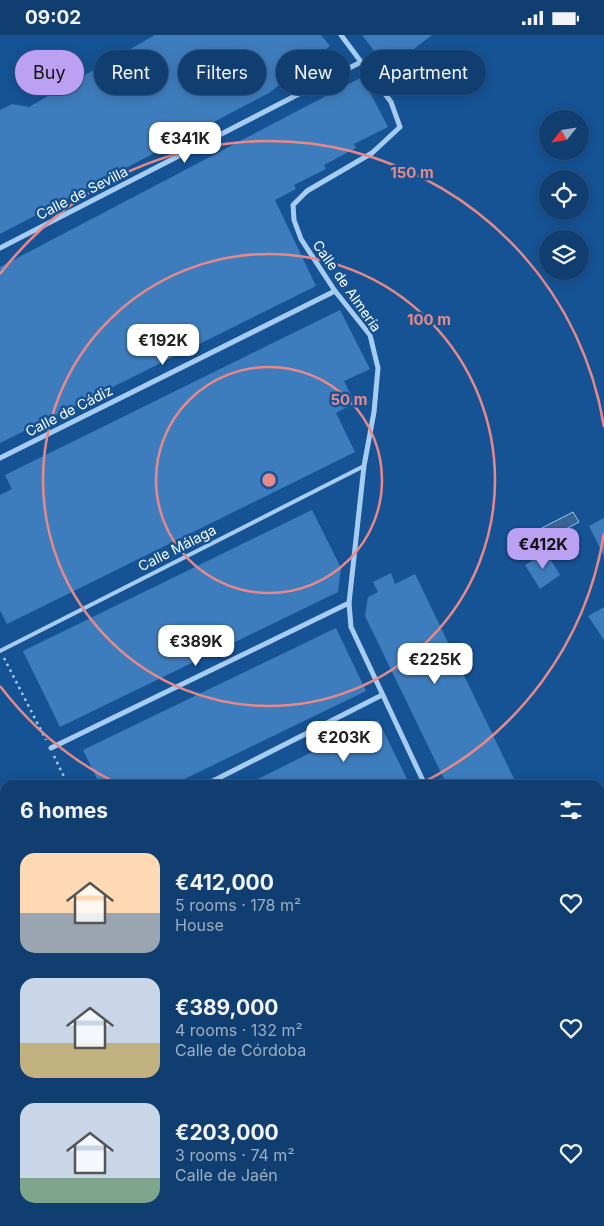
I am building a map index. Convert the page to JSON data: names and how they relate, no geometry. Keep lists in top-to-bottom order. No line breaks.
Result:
{"streets":{"street":["Calle de Sevilla","Calle de Almería","Calle de Cádiz"],"lane":["Calle Málaga"]},"crossings":[["Calle de Almería","Calle de Cádiz"],["Calle de Almería","Calle Málaga"]],"north":"bottom left","page":{"status":"09:02","chip":["Buy","Rent","Filters","New","Apartment"],"price":["€341K","€192K","€412K","€389K","€225K","€203K"],"heading":"6 homes","list":[{"name":"€412,000","note":"5 rooms · 178 m² · House"},{"name":"€389,000","note":"4 rooms · 132 m² · Calle de Córdoba"},{"name":"€203,000","note":"3 rooms · 74 m² · Calle de Jaén"}]},"rings":["150 m","100 m","50 m"]}
